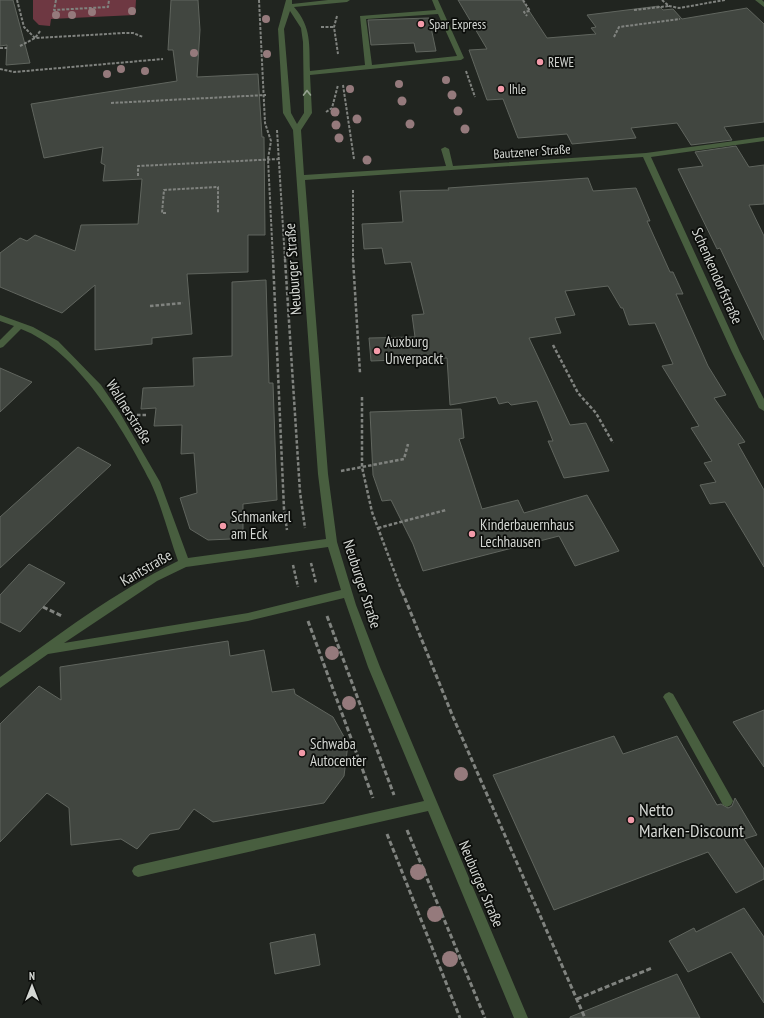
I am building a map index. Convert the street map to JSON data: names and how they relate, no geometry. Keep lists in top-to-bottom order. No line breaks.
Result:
{"streets":{"street":["Bautzener Straße","Neuburger Straße","Schenkendorfstraße","Wallnerstraße","Kantstraße"]},"crossings":[["Bautzener Straße","Neuburger Straße"],["Bautzener Straße","Schenkendorfstraße"],["Neuburger Straße","Kantstraße"],["Wallnerstraße","Kantstraße"]],"places":["Spar Express","REWE","Ihle","Auxburg Unverpackt","Schmankerl am Eck","Kinderbauernhaus Lechhausen","Schwaba Autocenter","Netto Marken-Discount"],"north":"top"}
